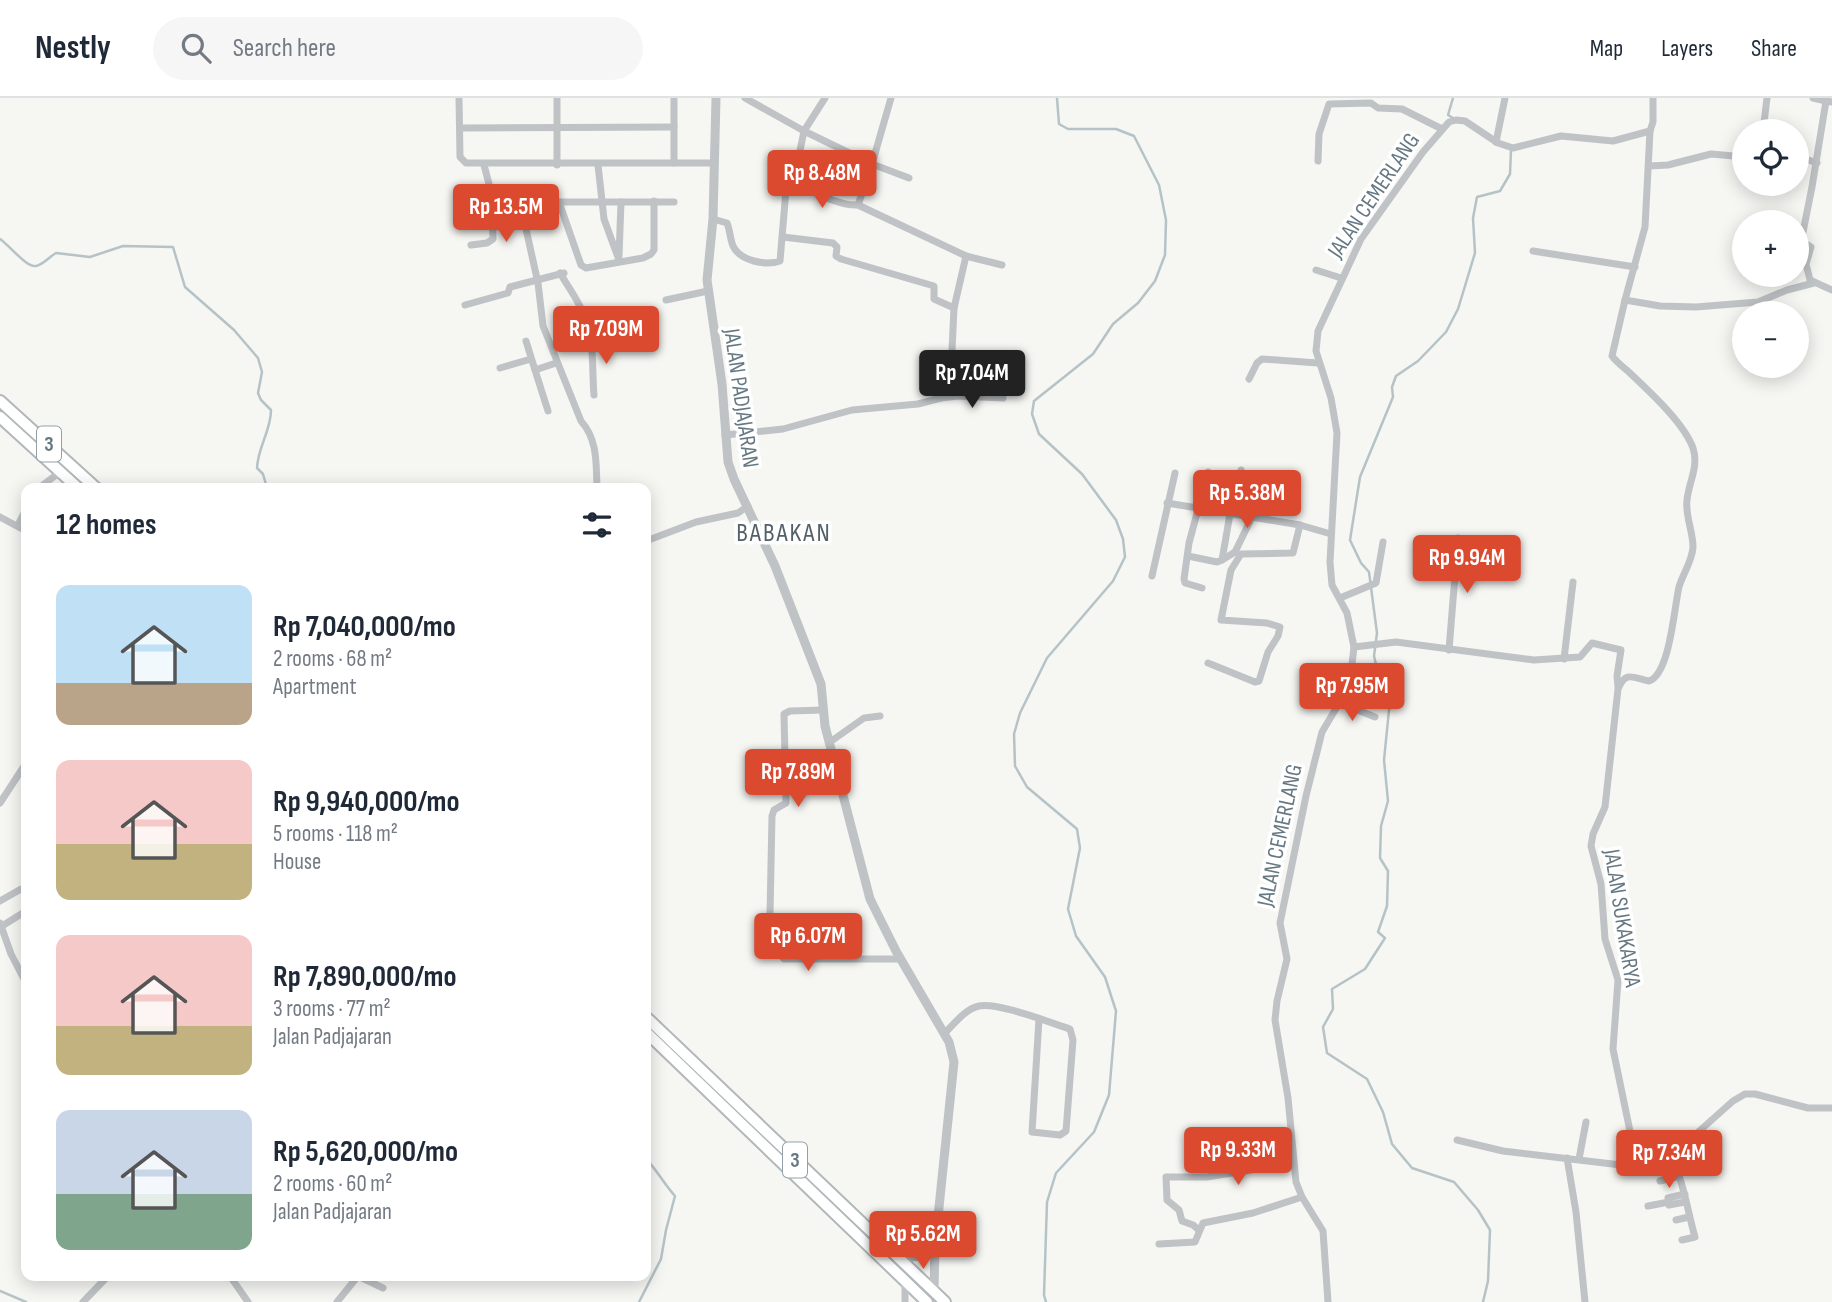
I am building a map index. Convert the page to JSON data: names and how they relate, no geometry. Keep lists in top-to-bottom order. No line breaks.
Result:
{"streets":{"main road":["3"],"street":["JALAN CEMERLANG","JALAN PADJAJARAN","JALAN SUKAKARYA"]},"crossings":[["JALAN PADJAJARAN","3"]],"districts":["BABAKAN"],"page":{"header":"Nestly","search":"Search here","nav":["Map","Layers","Share"],"map_buttons":["+","−"],"price":["Rp 8.48M","Rp 13.5M","Rp 7.09M","Rp 7.04M","Rp 5.38M","Rp 9.94M","Rp 7.95M","Rp 7.89M","Rp 6.07M","Rp 9.33M","Rp 7.34M","Rp 5.62M"],"heading":"12 homes","list":[{"name":"Rp 7,040,000/mo","note":"2 rooms · 68 m² · Apartment"},{"name":"Rp 9,940,000/mo","note":"5 rooms · 118 m² · House"},{"name":"Rp 7,890,000/mo","note":"3 rooms · 77 m² · Jalan Padjajaran"},{"name":"Rp 5,620,000/mo","note":"2 rooms · 60 m² · Jalan Padjajaran"}]}}
